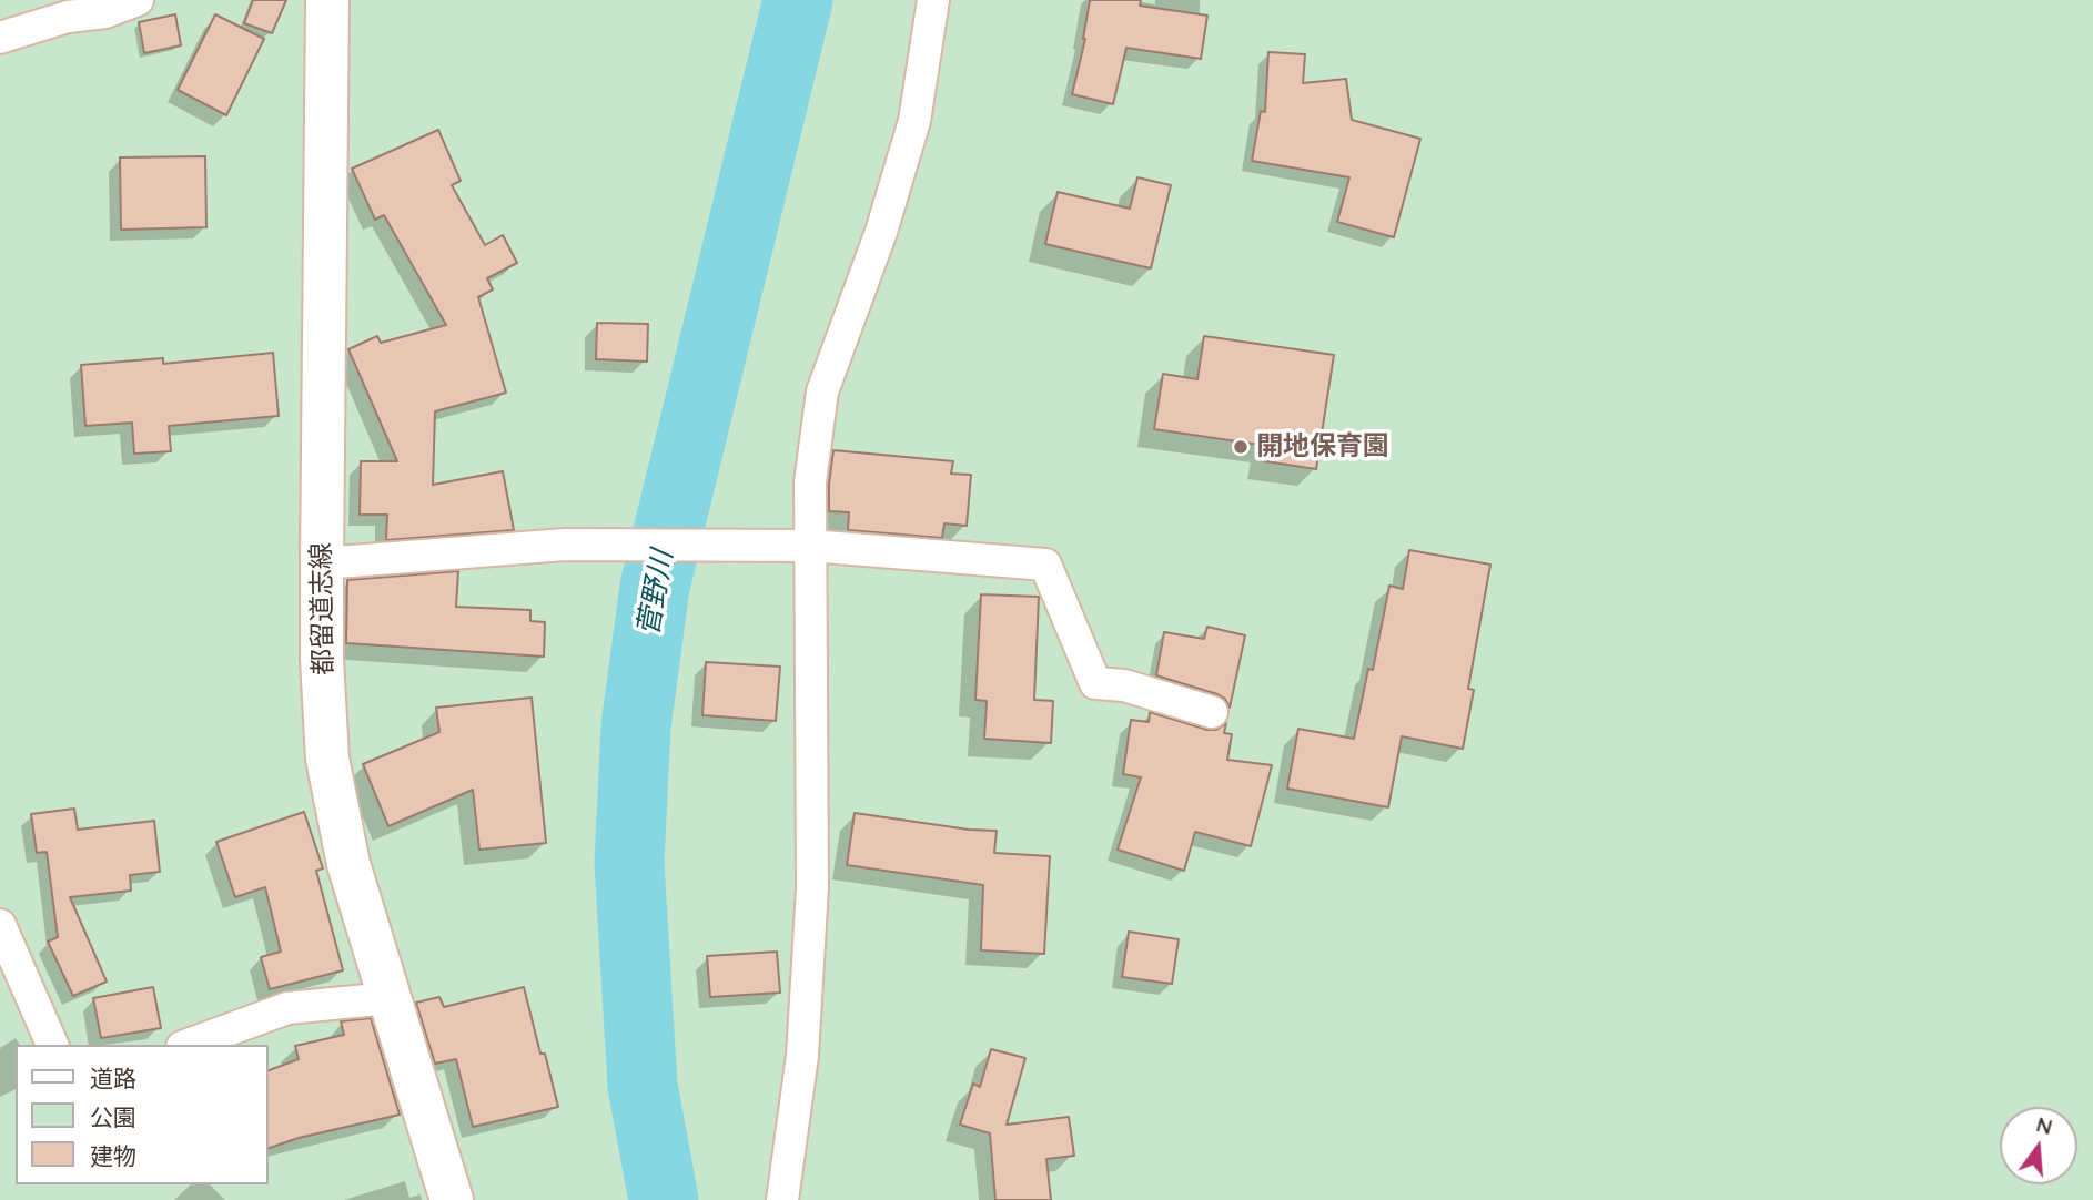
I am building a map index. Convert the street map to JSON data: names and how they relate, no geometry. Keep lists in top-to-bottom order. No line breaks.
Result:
{"streets":{"main road":["都留道志線"]},"water":["菅野川"],"places":["開地保育園"],"legend":["道路","公園","建物"],"north":"top"}
